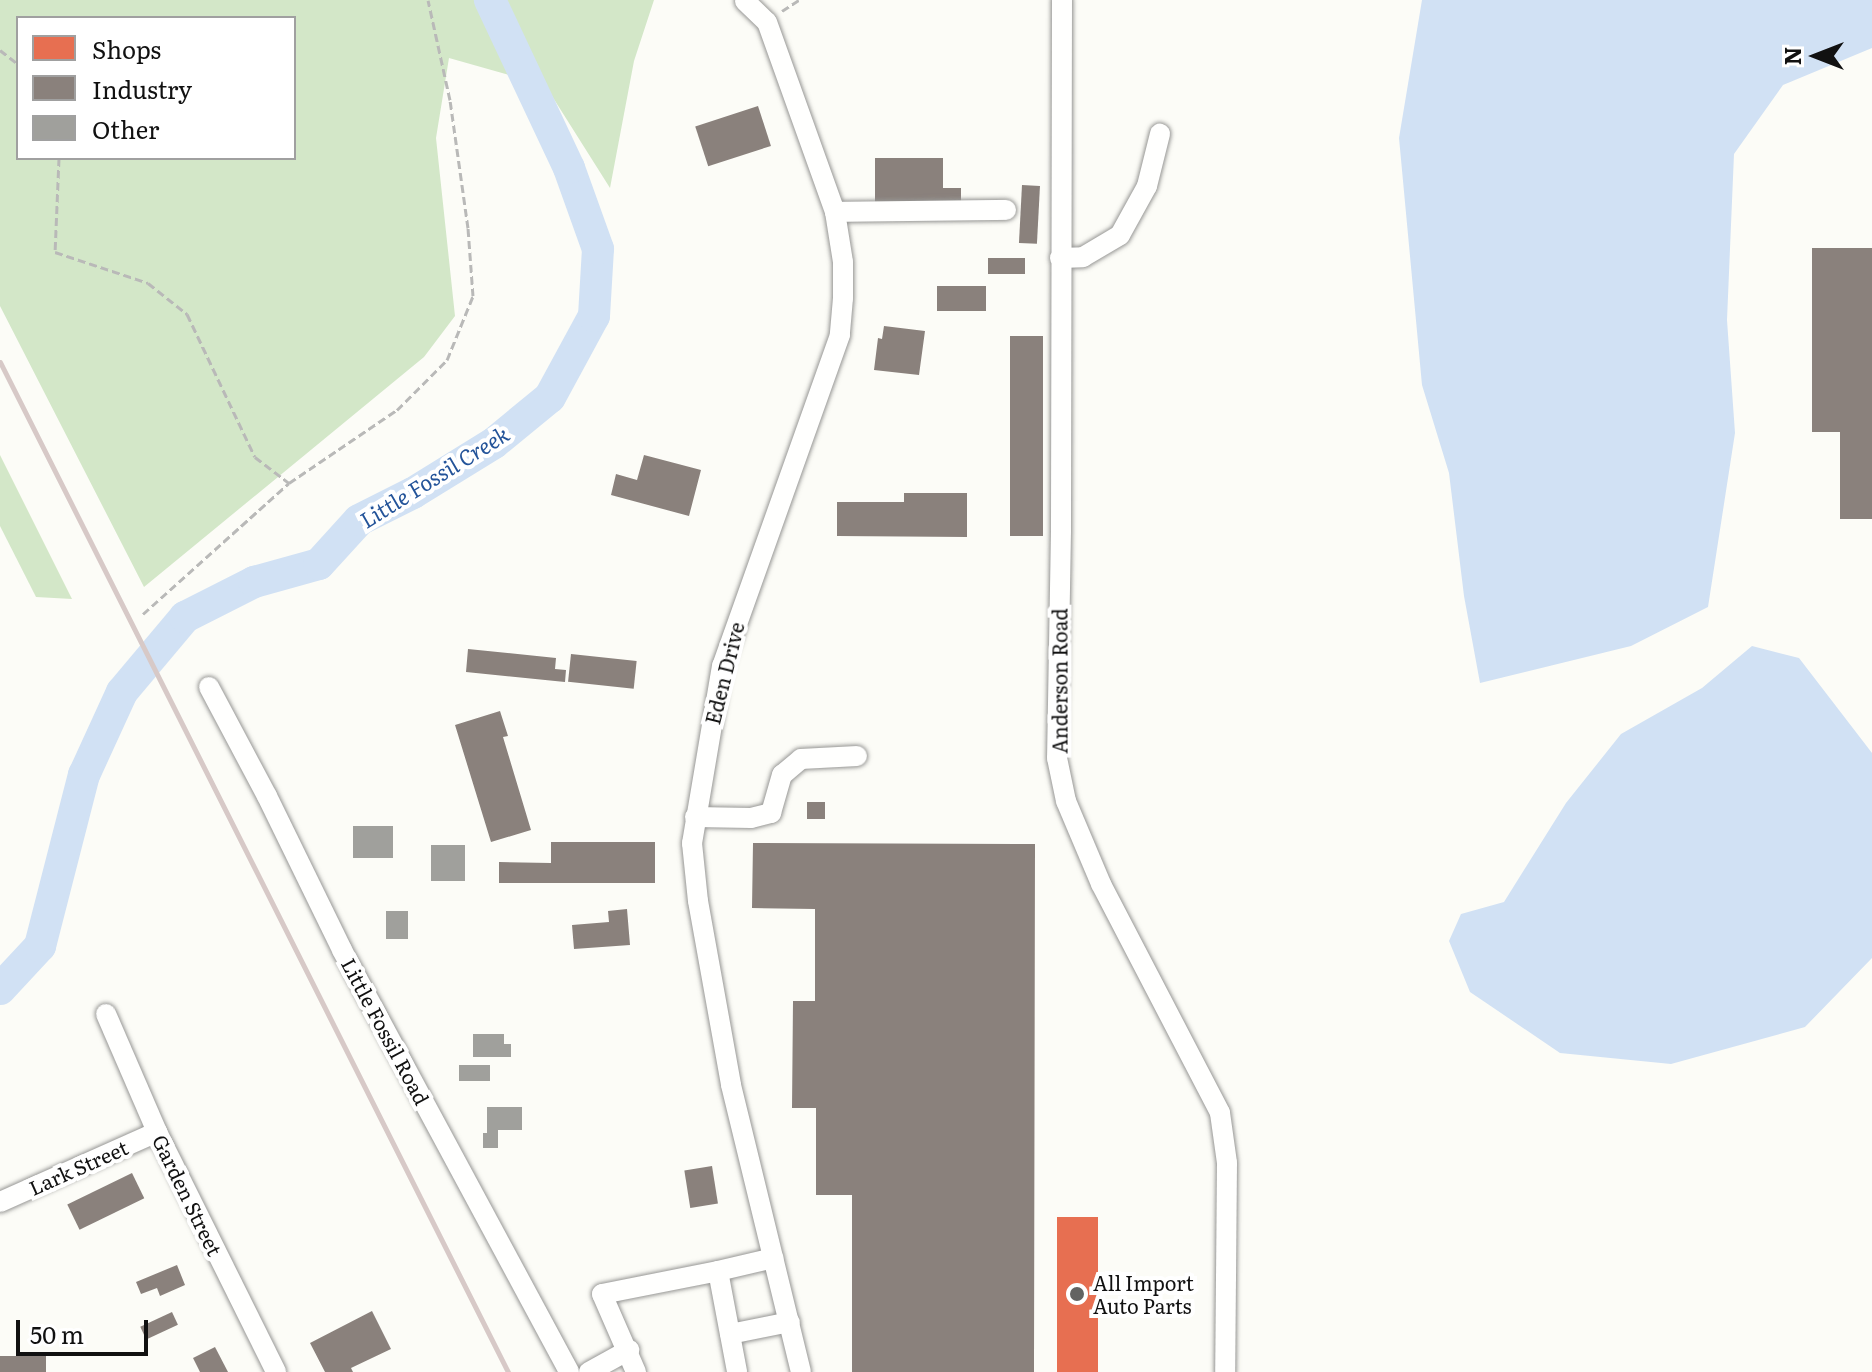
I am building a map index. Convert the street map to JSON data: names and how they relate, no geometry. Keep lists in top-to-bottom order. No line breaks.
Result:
{"streets":{"street":["Eden Drive","Anderson Road","Little Fossil Road","Lark Street","Garden Street"]},"crossings":[["Lark Street","Garden Street"]],"water":["Little Fossil Creek"],"places":["All Import Auto Parts"],"legend":["Shops","Industry","Other"],"scale_bar":"50 m","north":"left"}
